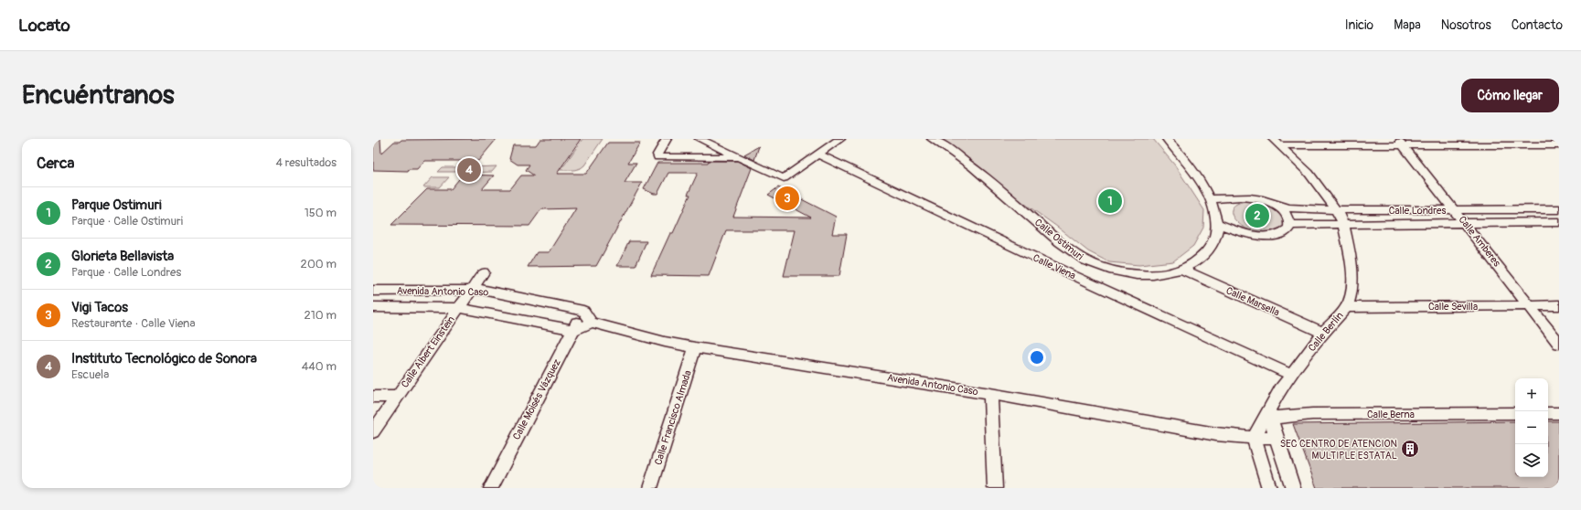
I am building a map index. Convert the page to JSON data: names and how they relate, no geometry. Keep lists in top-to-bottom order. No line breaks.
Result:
{"streets":{"street":["Calle Londres","Calle Ostimuri","Calle Amberes","Calle Viena","Avenida Antonio Caso","Calle Marsella","Calle Sevilla","Calle Berlín","Calle Albert Einstein","Calle Moisés Vázquez","Calle Berna","Calle Francisco Almada"]},"crossings":[["Calle Londres","Calle Ostimuri"],["Calle Londres","Calle Amberes"],["Calle Londres","Calle Berlín"],["Calle Ostimuri","Calle Marsella"],["Calle Amberes","Calle Sevilla"],["Calle Viena","Calle Berlín"],["Avenida Antonio Caso","Calle Berlín"],["Avenida Antonio Caso","Calle Albert Einstein"],["Avenida Antonio Caso","Calle Moisés Vázquez"],["Avenida Antonio Caso","Calle Francisco Almada"],["Calle Marsella","Calle Berlín"],["Calle Sevilla","Calle Berlín"],["Calle Berlín","Calle Berna"]],"places":{"building":["SEC CENTRO DE ATENCION MULTIPLE ESTATAL"]},"page":{"header":"Locato","nav":["Inicio","Mapa","Nosotros","Contacto"],"buttons":"Cómo llegar","title":"Encuéntranos","heading":["Cerca","4 resultados"],"pins":["4","3","1","2"],"list":[{"mark":"1","name":"Parque Ostimuri","note":"Parque · Calle Ostimuri","value":"150 m"},{"mark":"2","name":"Glorieta Bellavista","note":"Parque · Calle Londres","value":"200 m"},{"mark":"3","name":"Vigi Tacos","note":"Restaurante · Calle Viena","value":"210 m"},{"mark":"4","name":"Instituto Tecnológico de Sonora","note":"Escuela","value":"440 m"}],"map_buttons":["+","−"]}}
